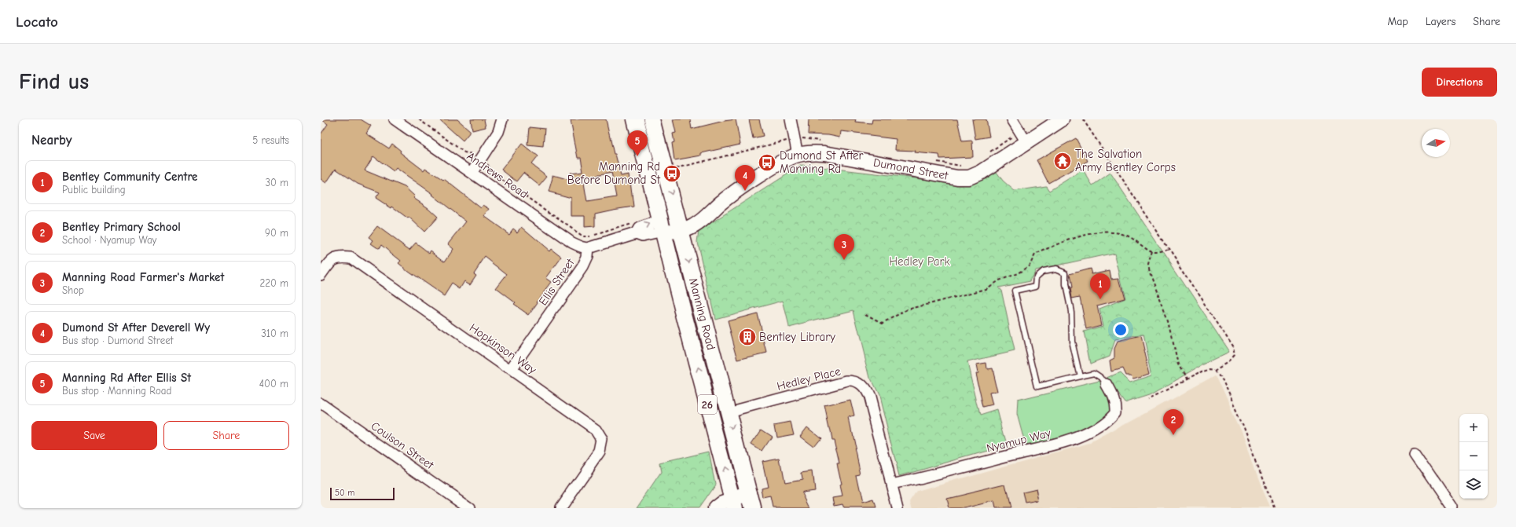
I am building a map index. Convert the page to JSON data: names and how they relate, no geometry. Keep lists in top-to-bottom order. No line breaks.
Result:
{"streets":{"main road":["Manning Road","26"],"street":["Dumond Street","Andrews Road","Ellis Street","Hopkinson Way","Hedley Place","Nyamup Way","Coulson Street"]},"crossings":[["Dumond Street","Manning Road"],["Andrews Road","Ellis Street"],["Ellis Street","Hopkinson Way"],["Manning Road","Hedley Place"],["Hedley Place","Nyamup Way"]],"parks":["Hedley Park"],"places":{"temple":["The Salvation Army Bentley Corps"],"bus stop":["Dumond St After Manning Rd","Manning Rd Before Dumond St"],"building":["Bentley Library"]},"scale_bar":"50 m","north":"right","page":{"header":"Locato","nav":["Map","Layers","Share"],"buttons":["Directions",["Save","Share"]],"title":"Find us","heading":["Nearby","5 results"],"pins":["5","4","3","1","2"],"list":[{"mark":"1","name":"Bentley Community Centre","note":"Public building","value":"30 m"},{"mark":"2","name":"Bentley Primary School","note":"School · Nyamup Way","value":"90 m"},{"mark":"3","name":"Manning Road Farmer's Market","note":"Shop","value":"220 m"},{"mark":"4","name":"Dumond St After Deverell Wy","note":"Bus stop · Dumond Street","value":"310 m"},{"mark":"5","name":"Manning Rd After Ellis St","note":"Bus stop · Manning Road","value":"400 m"}],"map_buttons":["+","−"],"scale":"50 m"}}
